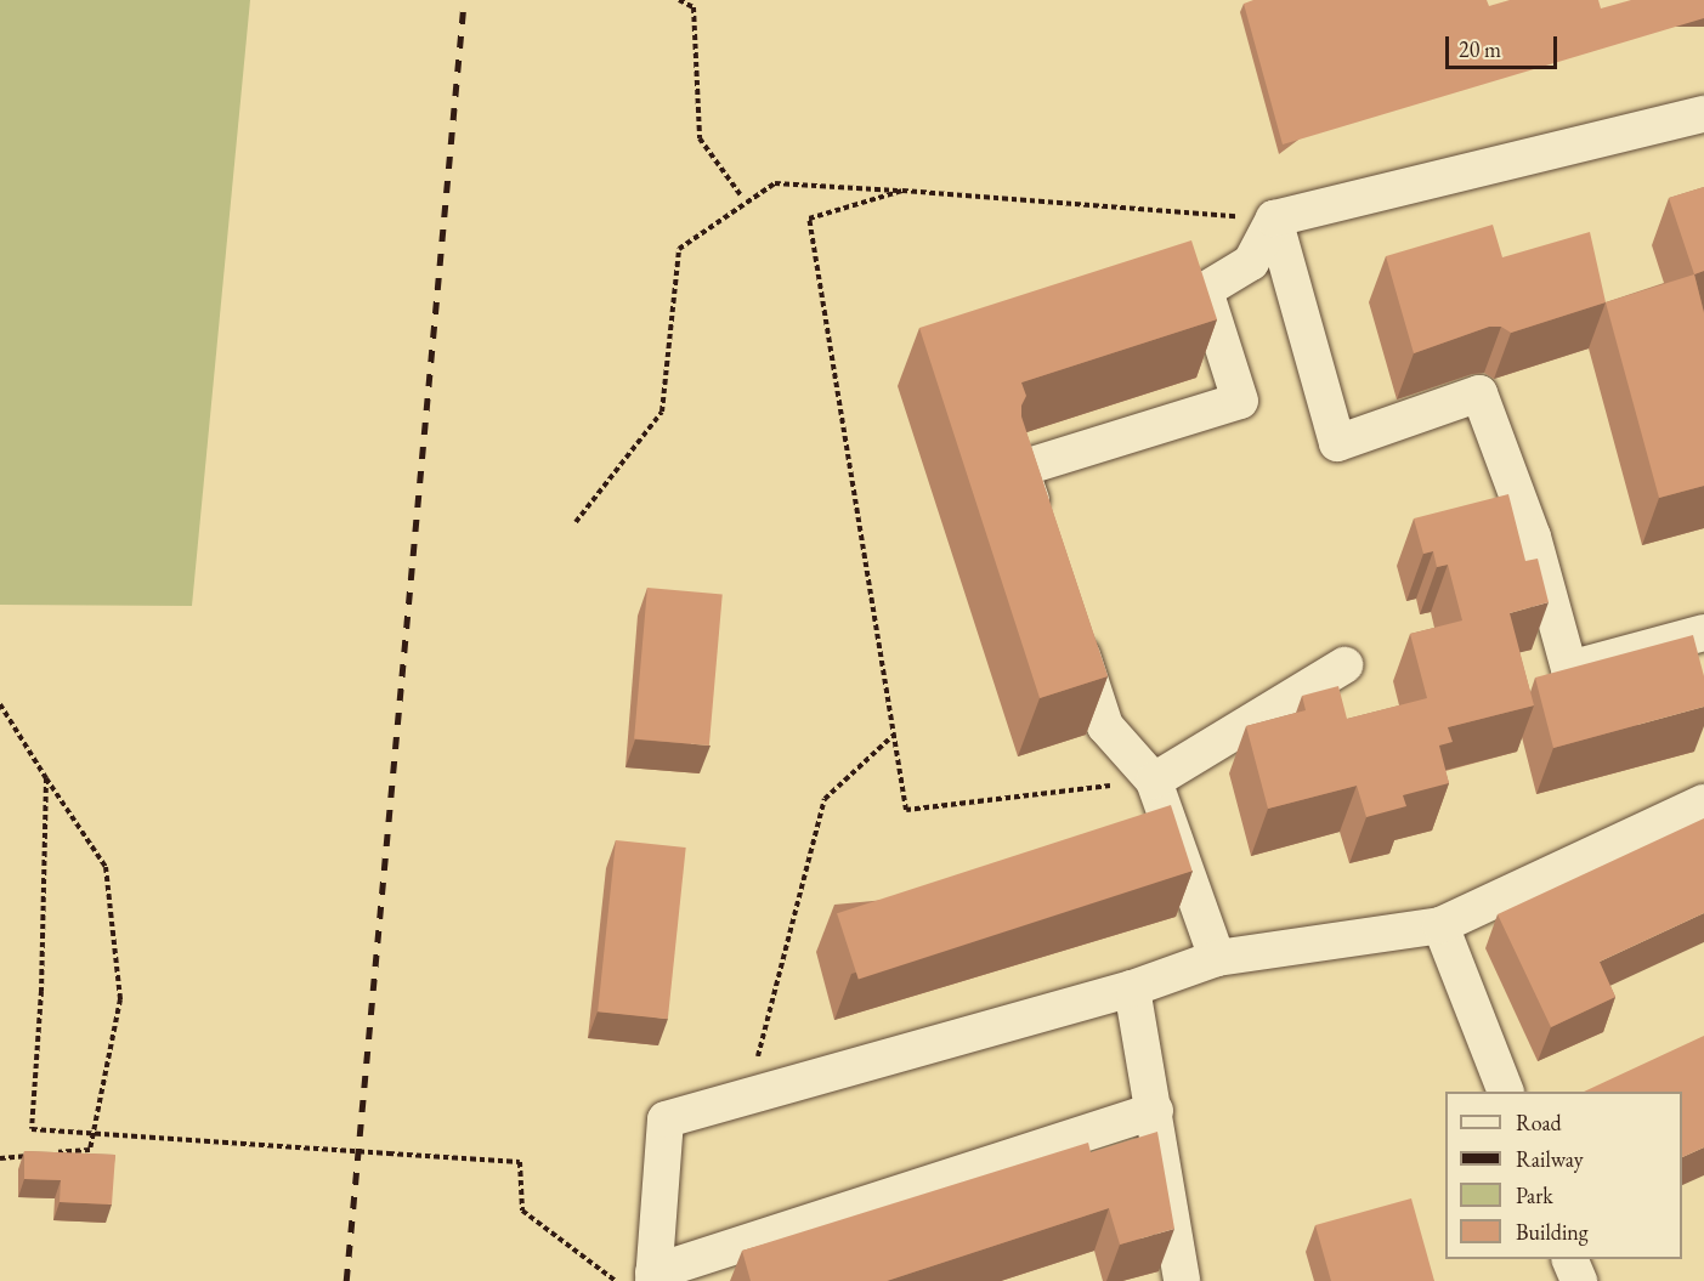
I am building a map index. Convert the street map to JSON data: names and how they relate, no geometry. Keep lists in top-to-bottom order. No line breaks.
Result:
{"legend":["Road","Railway","Park","Building"],"scale_bar":"20 m"}
